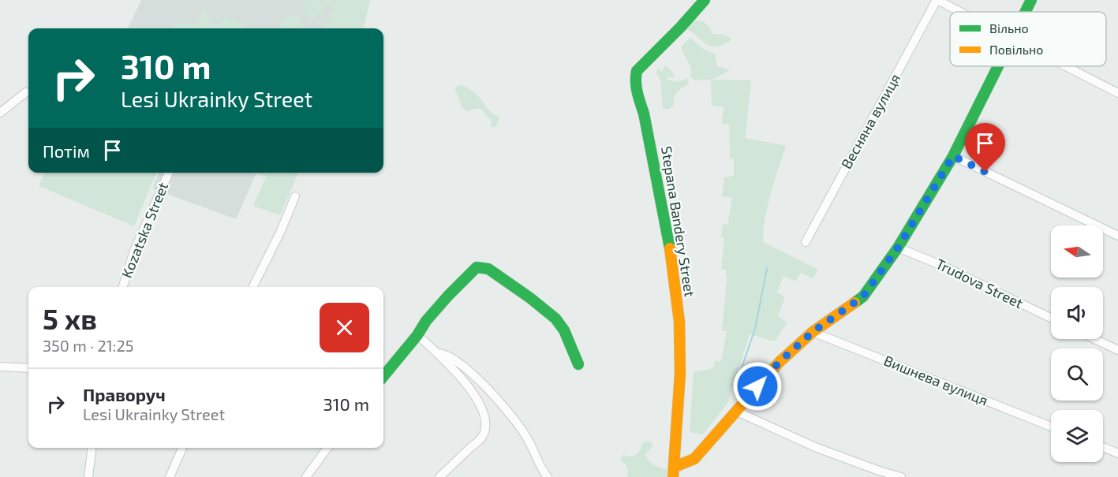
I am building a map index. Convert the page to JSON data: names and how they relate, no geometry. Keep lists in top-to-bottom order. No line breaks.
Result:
{"streets":{"street":["Весняна вулиця","Stepana Bandery Street","Kozatska Street","Trudova Street","Вишнева вулиця"]},"legend":["Вільно","Повільно"],"north":"left","page":{"turn":["310 m","Lesi Ukrainky Street"],"then":"Потім","heading":["5 хв","350 m · 21:25"],"list":[{"name":"Праворуч","note":"Lesi Ukrainky Street","value":"310 m"}]}}
